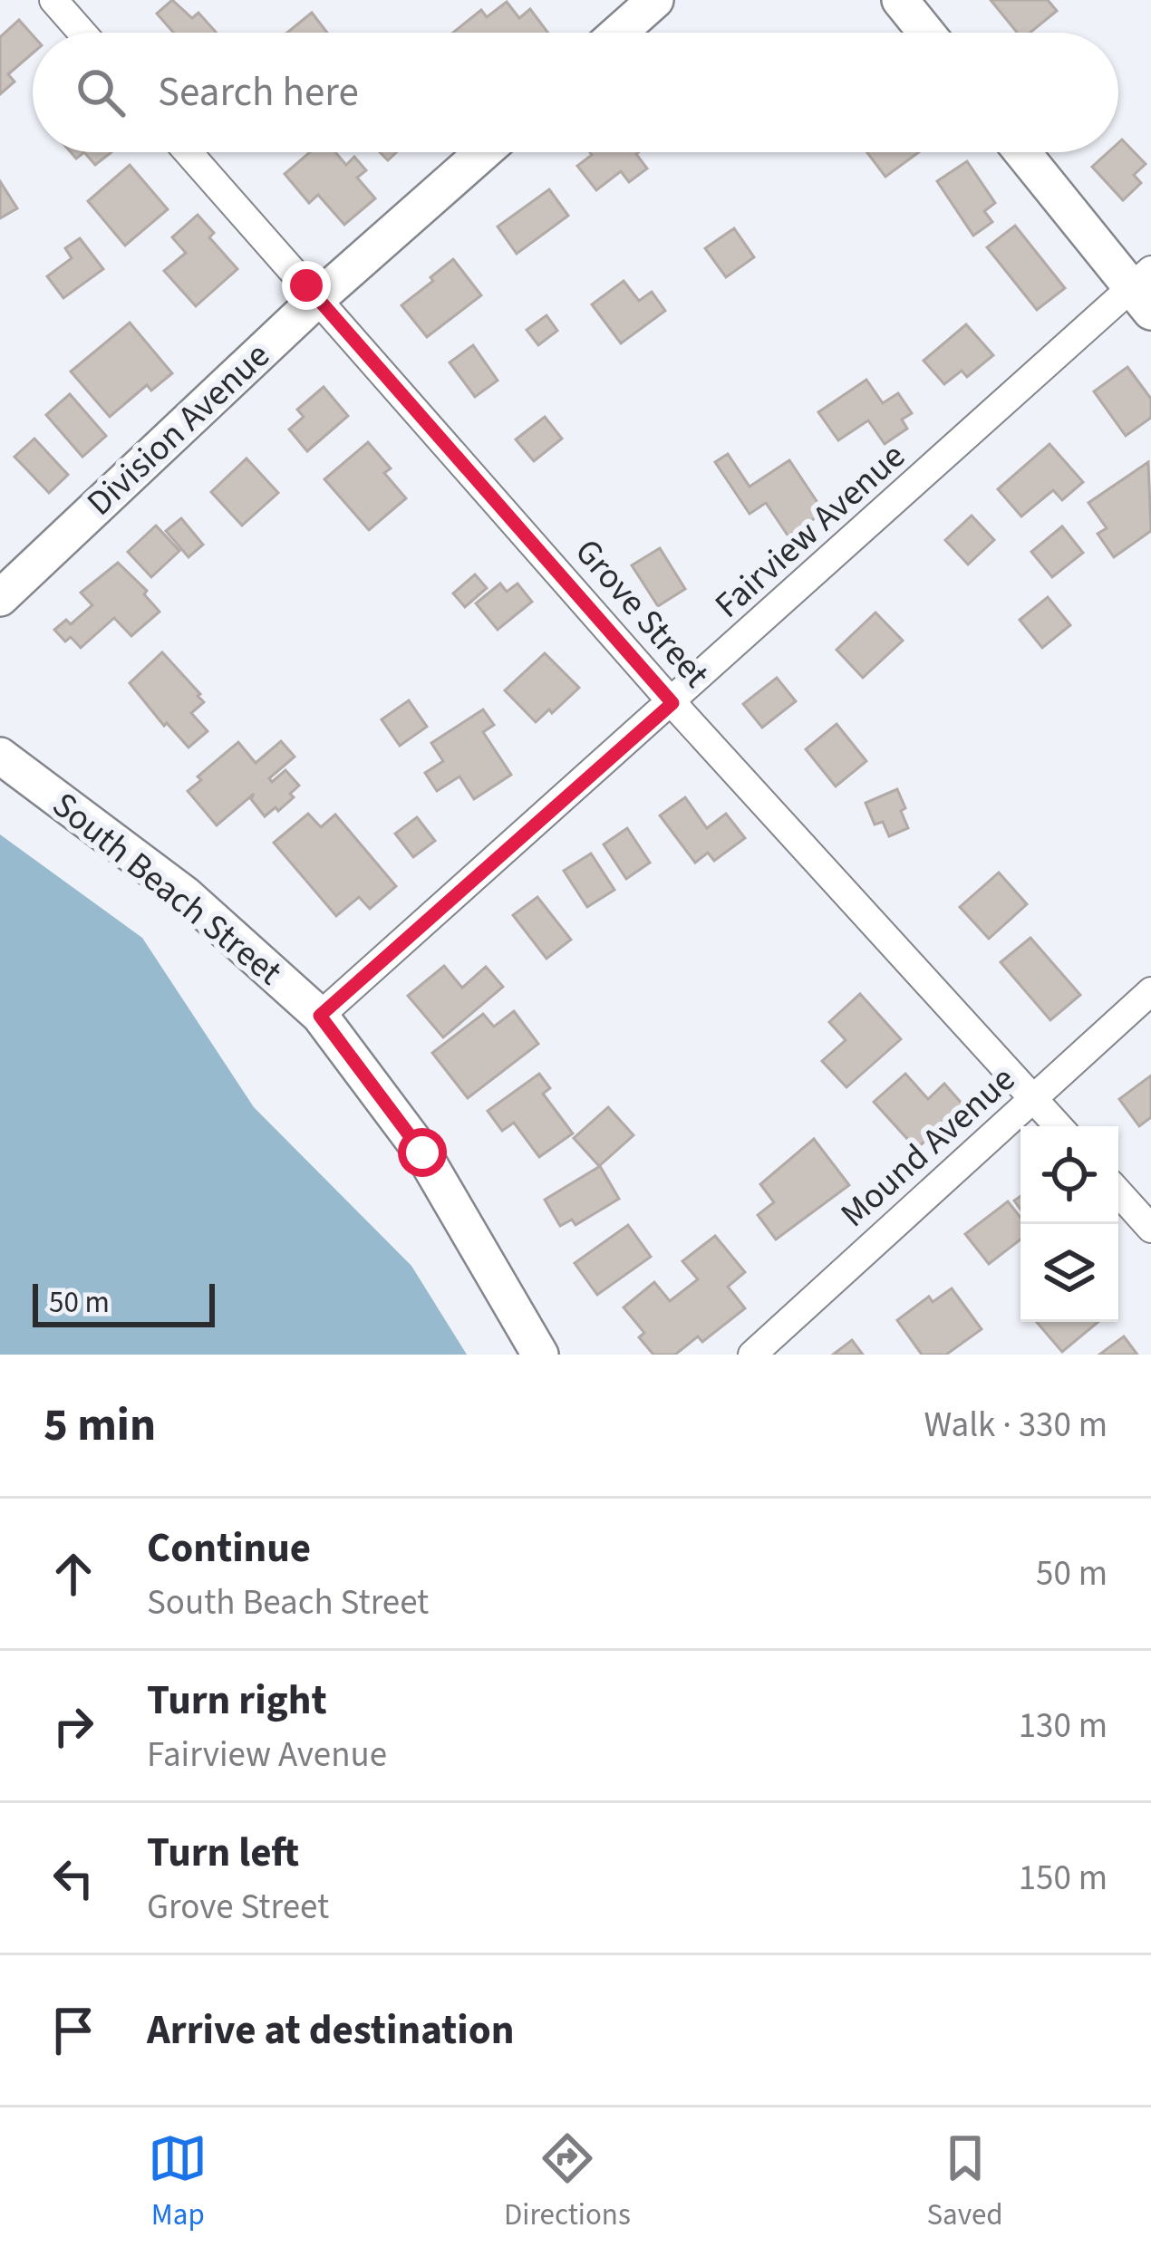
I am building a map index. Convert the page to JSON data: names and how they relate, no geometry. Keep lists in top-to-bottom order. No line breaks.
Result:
{"streets":{"street":["Division Avenue","Fairview Avenue","Grove Street","South Beach Street","Mound Avenue"]},"crossings":[["Division Avenue","Grove Street"],["Fairview Avenue","Grove Street"],["Fairview Avenue","South Beach Street"],["Grove Street","Mound Avenue"]],"scale_bar":"50 m","page":{"search":"Search here","scale":"50 m","heading":["5 min","Walk · 330 m"],"list":[["Continue","South Beach Street","50 m"],["Turn right","Fairview Avenue","130 m"],["Turn left","Grove Street","150 m"],"Arrive at destination"],"nav":["Map","Directions","Saved"]}}
